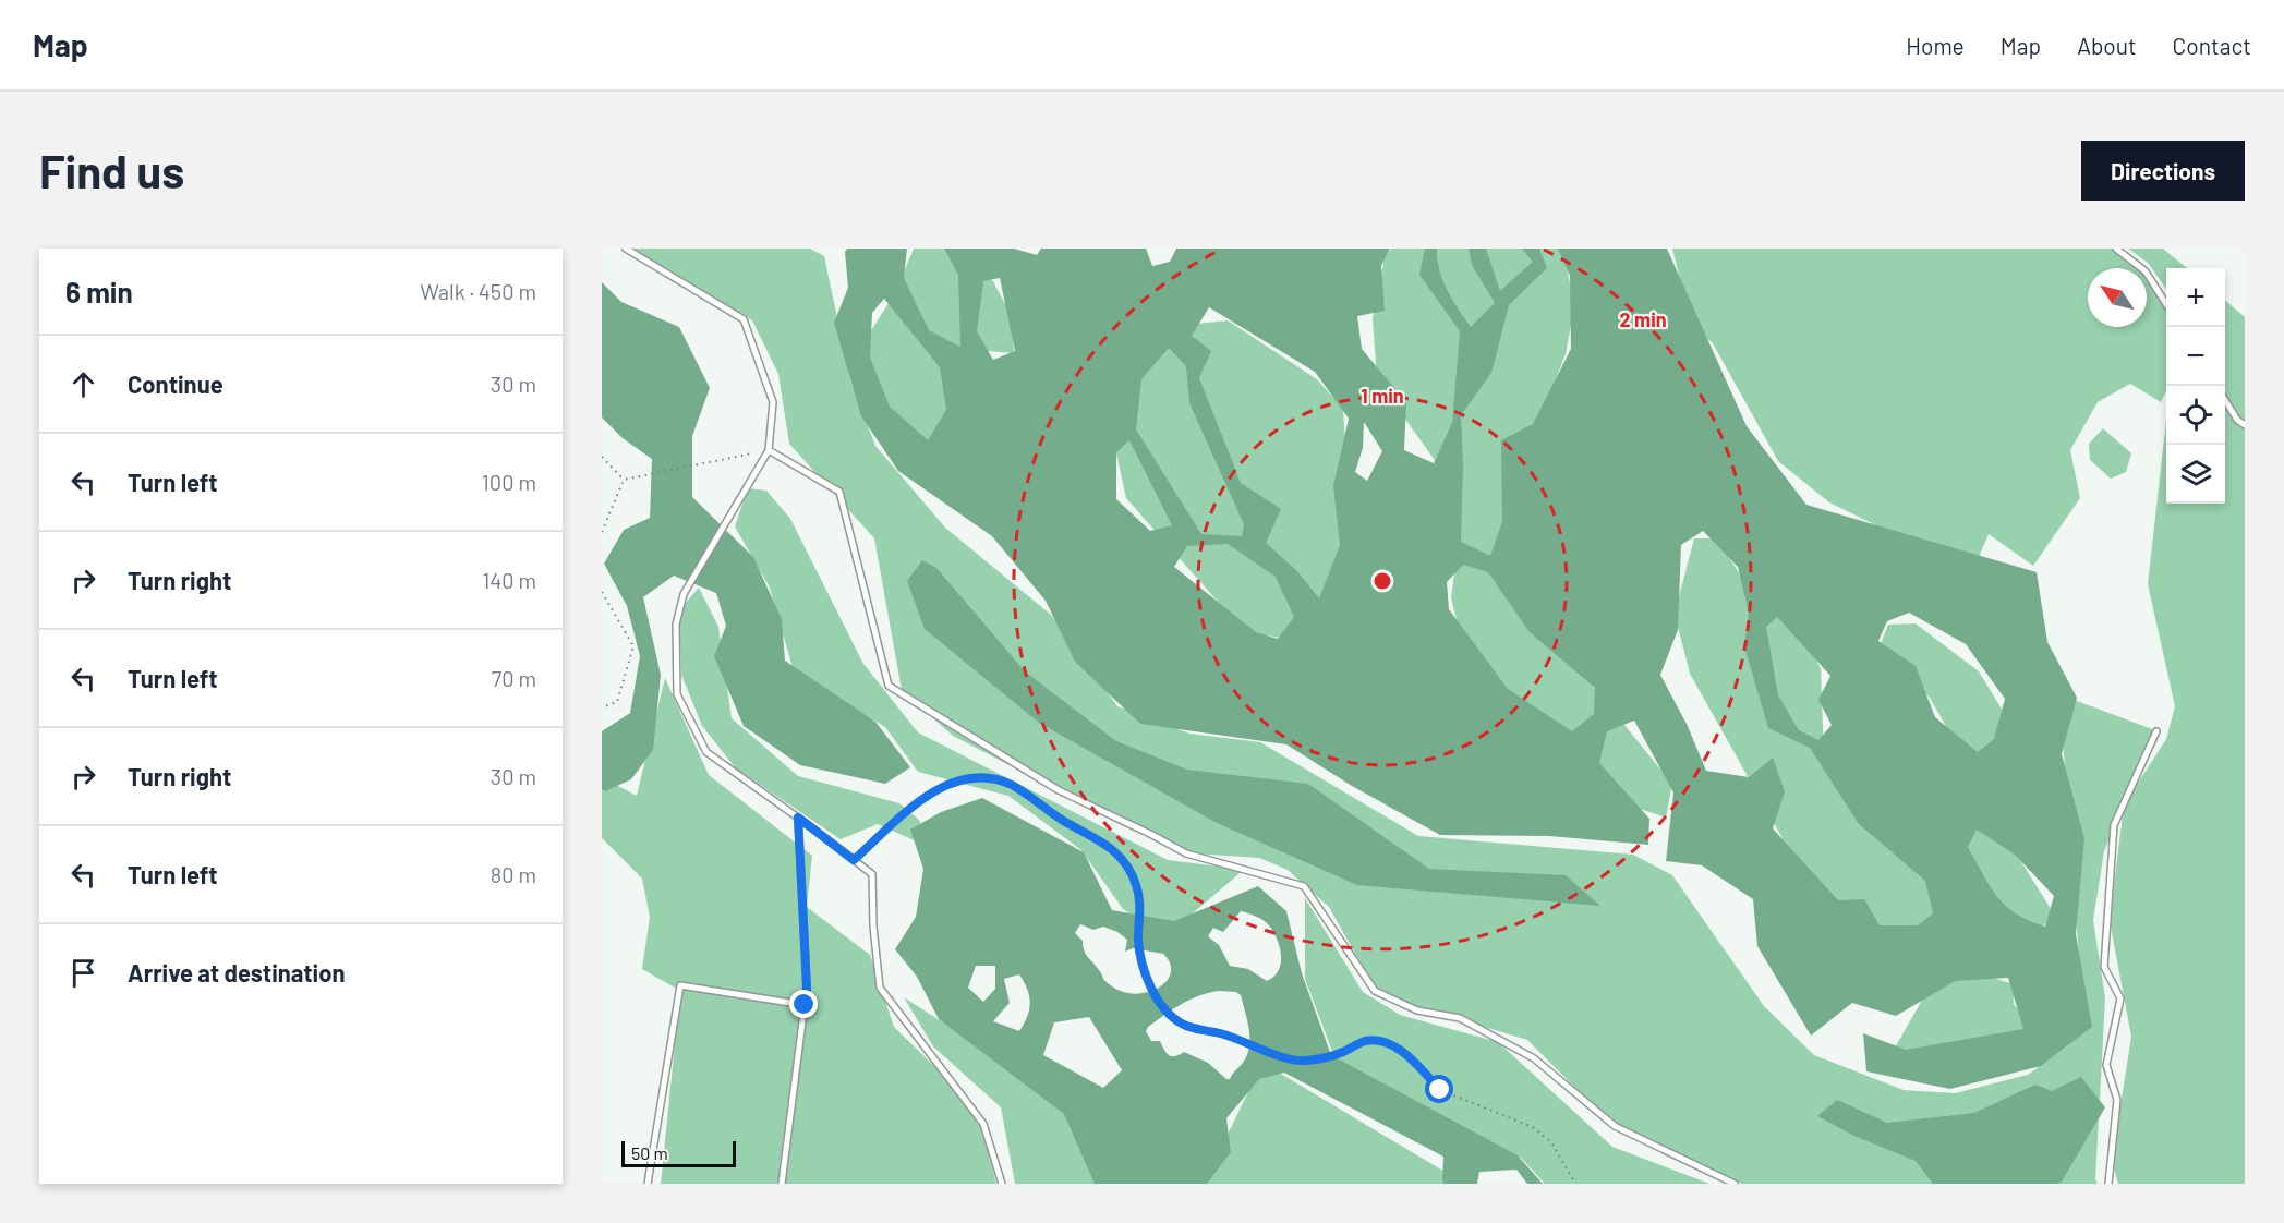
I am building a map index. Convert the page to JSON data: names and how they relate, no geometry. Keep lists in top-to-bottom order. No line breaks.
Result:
{"scale_bar":"50 m","north":"top left","page":{"header":"Map","nav":["Home","Map","About","Contact"],"buttons":"Directions","title":"Find us","heading":["6 min","Walk · 450 m"],"map_buttons":["+","−"],"list":[["Continue","30 m"],["Turn left","100 m"],["Turn right","140 m"],["Turn left","70 m"],["Turn right","30 m"],["Turn left","80 m"],"Arrive at destination"],"scale":"50 m"},"rings":["2 min","1 min"]}
